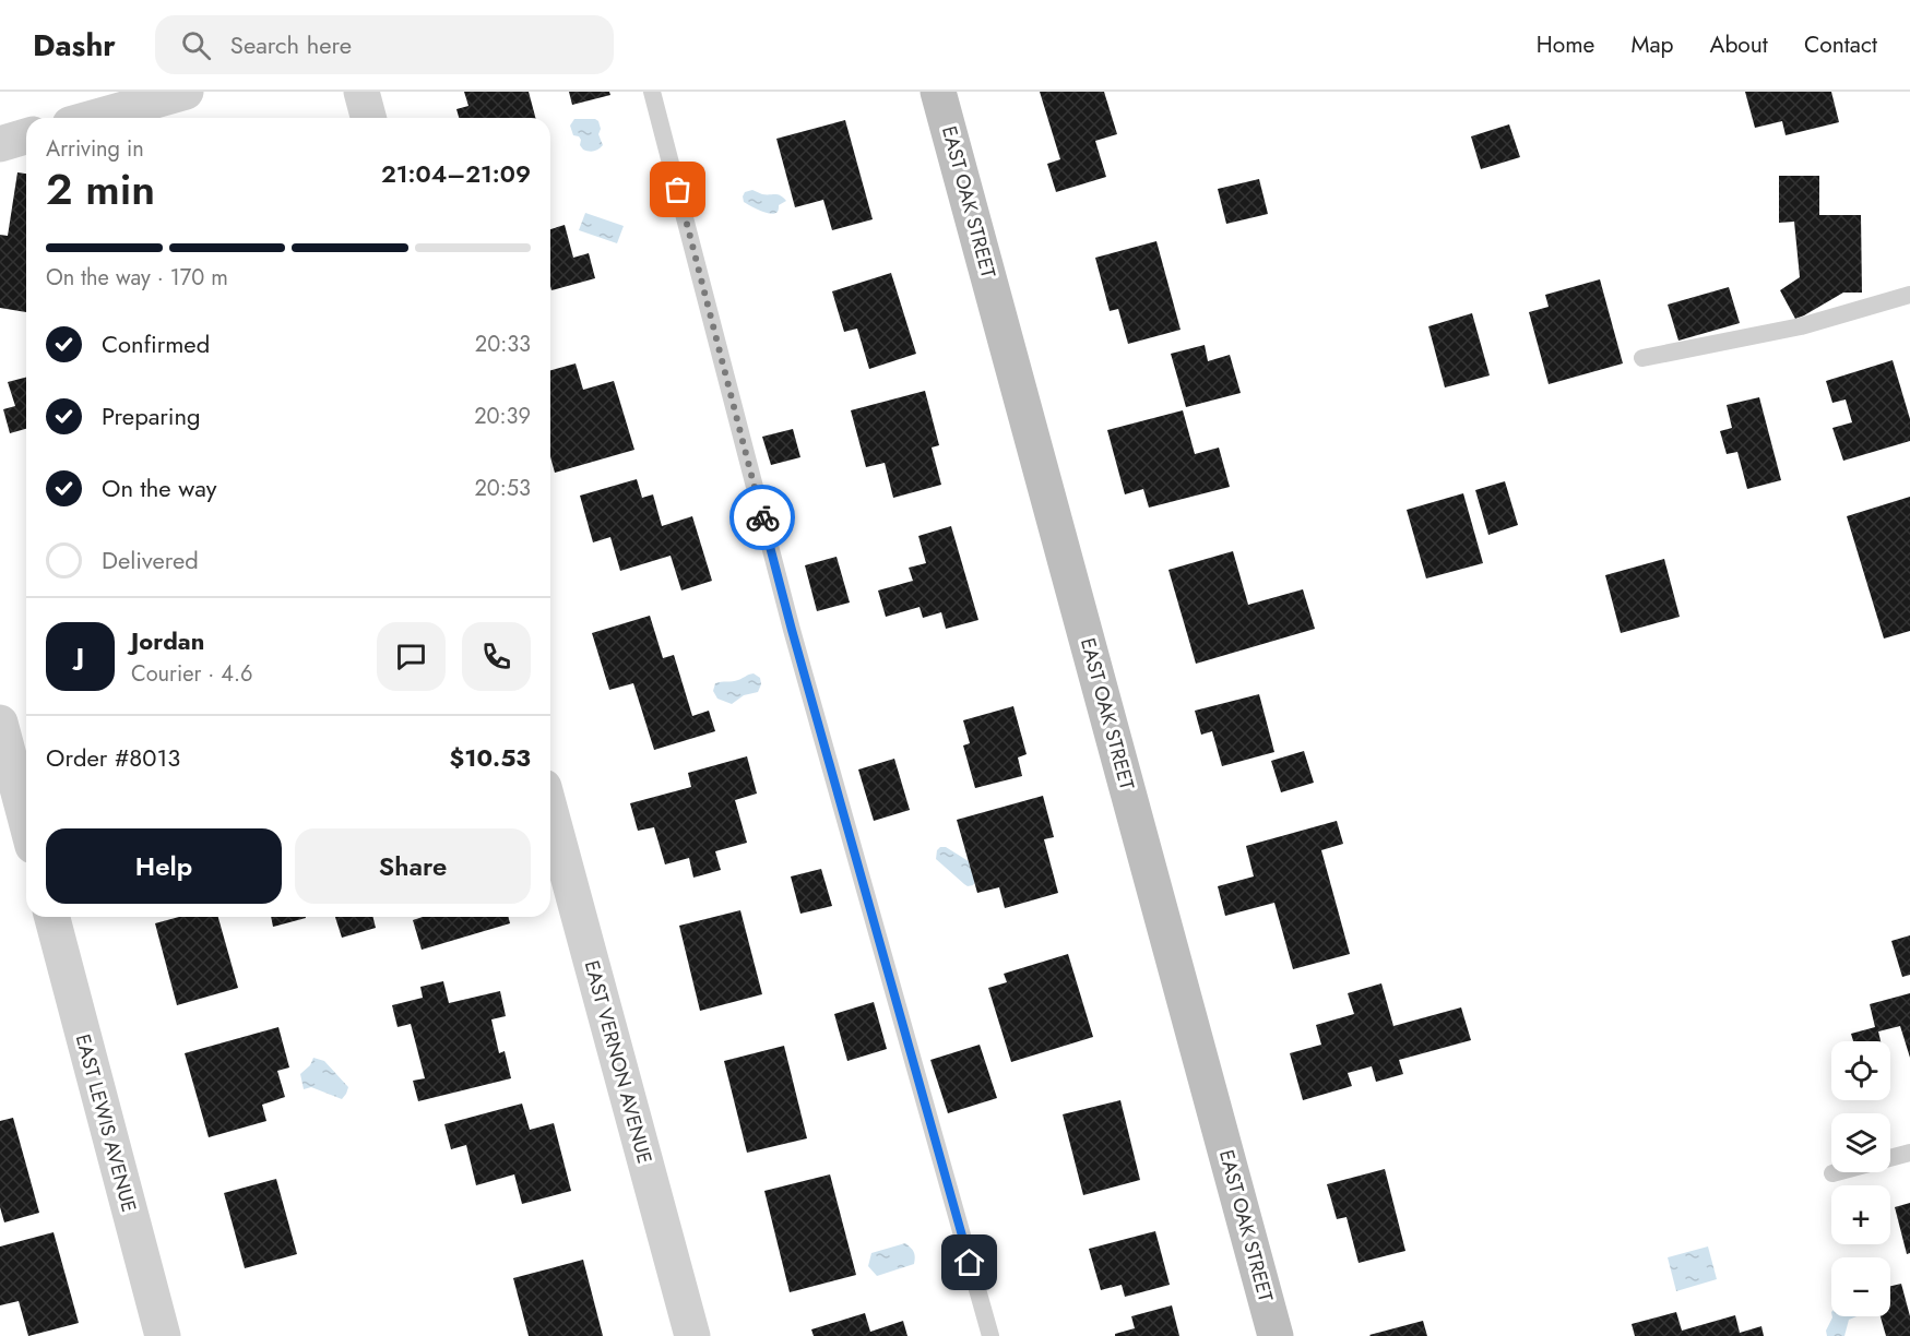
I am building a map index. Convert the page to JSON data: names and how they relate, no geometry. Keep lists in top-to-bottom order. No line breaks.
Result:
{"streets":{"street":["EAST OAK STREET","EAST VERNON AVENUE","EAST LEWIS AVENUE"]},"page":{"header":"Dashr","search":"Search here","nav":["Home","Map","About","Contact"],"heading":["2 min","Arriving in","21:04–21:09"],"panel":["Jordan","Courier · 4.6","Order #8013","$10.53"],"bar":"On the way · 170 m","list":[["Confirmed","20:33"],["Preparing","20:39"],["On the way","20:53"],"Delivered"],"round":"J","buttons":["Help","Share"],"map_buttons":["+","−"]}}
